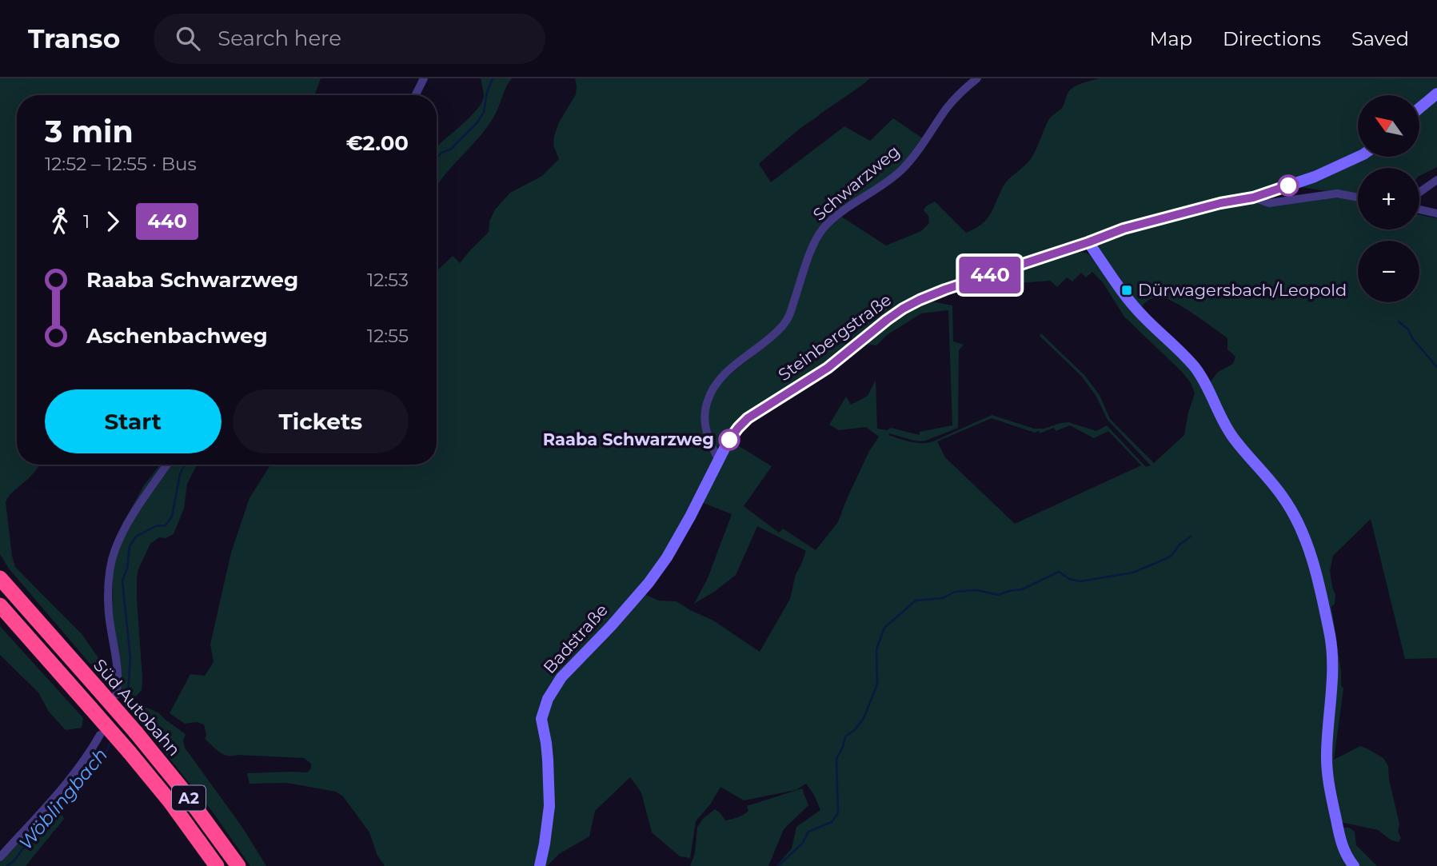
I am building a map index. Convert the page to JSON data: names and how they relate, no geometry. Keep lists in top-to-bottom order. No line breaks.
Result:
{"streets":{"highway":["Süd Autobahn","A2"],"street":["Schwarzweg","Steinbergstraße","Badstraße"]},"crossings":[["Schwarzweg","Steinbergstraße"],["Schwarzweg","Badstraße"],["Steinbergstraße","Badstraße"]],"water":["Wöblingbach"],"places":{"transit":["Dürwagersbach/Leopold"],"other":["Raaba Schwarzweg"]},"lines":["bus line 440"],"north":"top left","page":{"header":"Transo","search":"Search here","nav":["Map","Directions","Saved"],"on_map":"440","map_buttons":["+","−"],"heading":["3 min","12:52 – 12:55 · Bus","€2.00"],"legs":["1","440"],"list":[{"name":"Raaba Schwarzweg","value":"12:53"},{"name":"Aschenbachweg","value":"12:55"}],"buttons":["Start","Tickets"]}}
